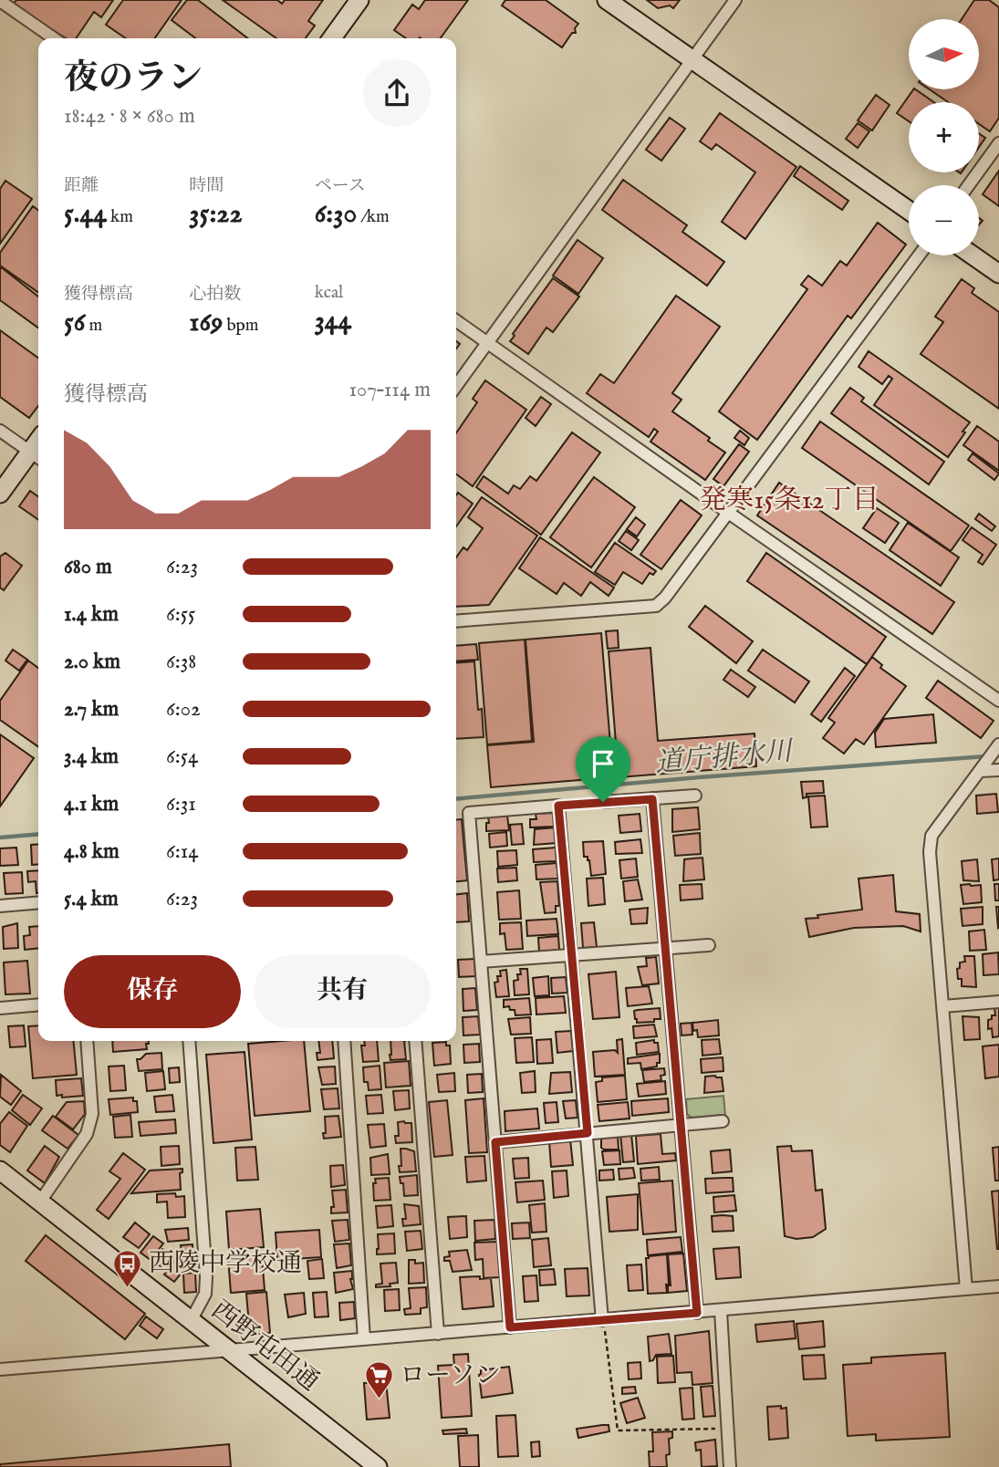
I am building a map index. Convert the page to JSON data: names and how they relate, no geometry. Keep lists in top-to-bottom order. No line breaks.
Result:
{"streets":{"street":["西野屯田通"]},"districts":["発寒15条12丁目"],"water":["道庁排水川"],"places":{"bus stop":["西陵中学校通"],"supermarket":["ローソン"]},"north":"right","page":{"map_buttons":["+","−"],"heading":["夜のラン","18:42 · 8 × 680 m"],"stats":[["距離","5.44 km"],["時間","35:22"],["ペース","6:30 /km"],["獲得標高","56 m"],["心拍数","169 bpm"],["kcal","344"]],"chart":["獲得標高","107–114 m"],"list":[{"name":"680 m","note":"6:23"},{"name":"1.4 km","note":"6:55"},{"name":"2.0 km","note":"6:38"},{"name":"2.7 km","note":"6:02"},{"name":"3.4 km","note":"6:54"},{"name":"4.1 km","note":"6:31"},{"name":"4.8 km","note":"6:14"},{"name":"5.4 km","note":"6:23"}],"buttons":["保存","共有"]}}
